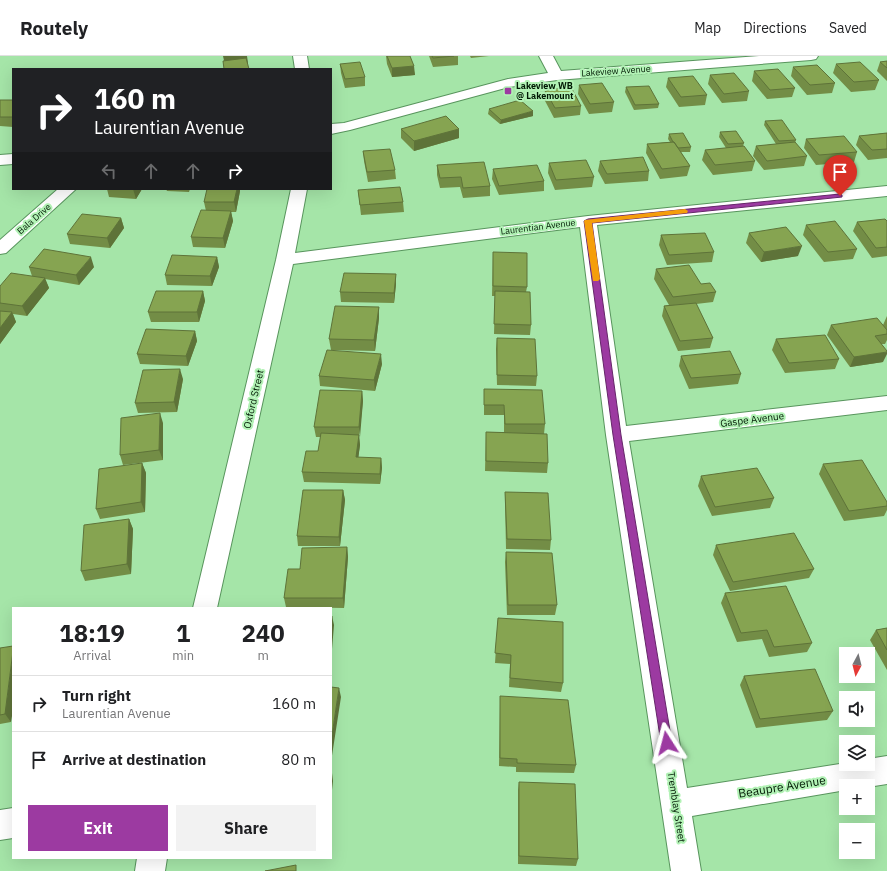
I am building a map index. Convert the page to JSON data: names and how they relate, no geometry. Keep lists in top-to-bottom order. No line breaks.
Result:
{"streets":{"street":["Lakeview Avenue","Bala Drive","Laurentian Avenue","Oxford Street","Gaspe Avenue","Beaupre Avenue","Tremblay Street"]},"crossings":[["Laurentian Avenue","Oxford Street"],["Laurentian Avenue","Tremblay Street"],["Gaspe Avenue","Tremblay Street"],["Beaupre Avenue","Tremblay Street"]],"places":{"transit":["Lakeview WB @ Lakemount"]},"north":"bottom","page":{"header":"Routely","nav":["Map","Directions","Saved"],"turn":["160 m","Laurentian Avenue"],"eta":["18:19","Arrival","1","min","240","m"],"map_buttons":["+","−"],"list":[{"name":"Turn right","note":"Laurentian Avenue","value":"160 m"},{"name":"Arrive at destination","value":"80 m"}],"buttons":["Exit","Share"]}}
